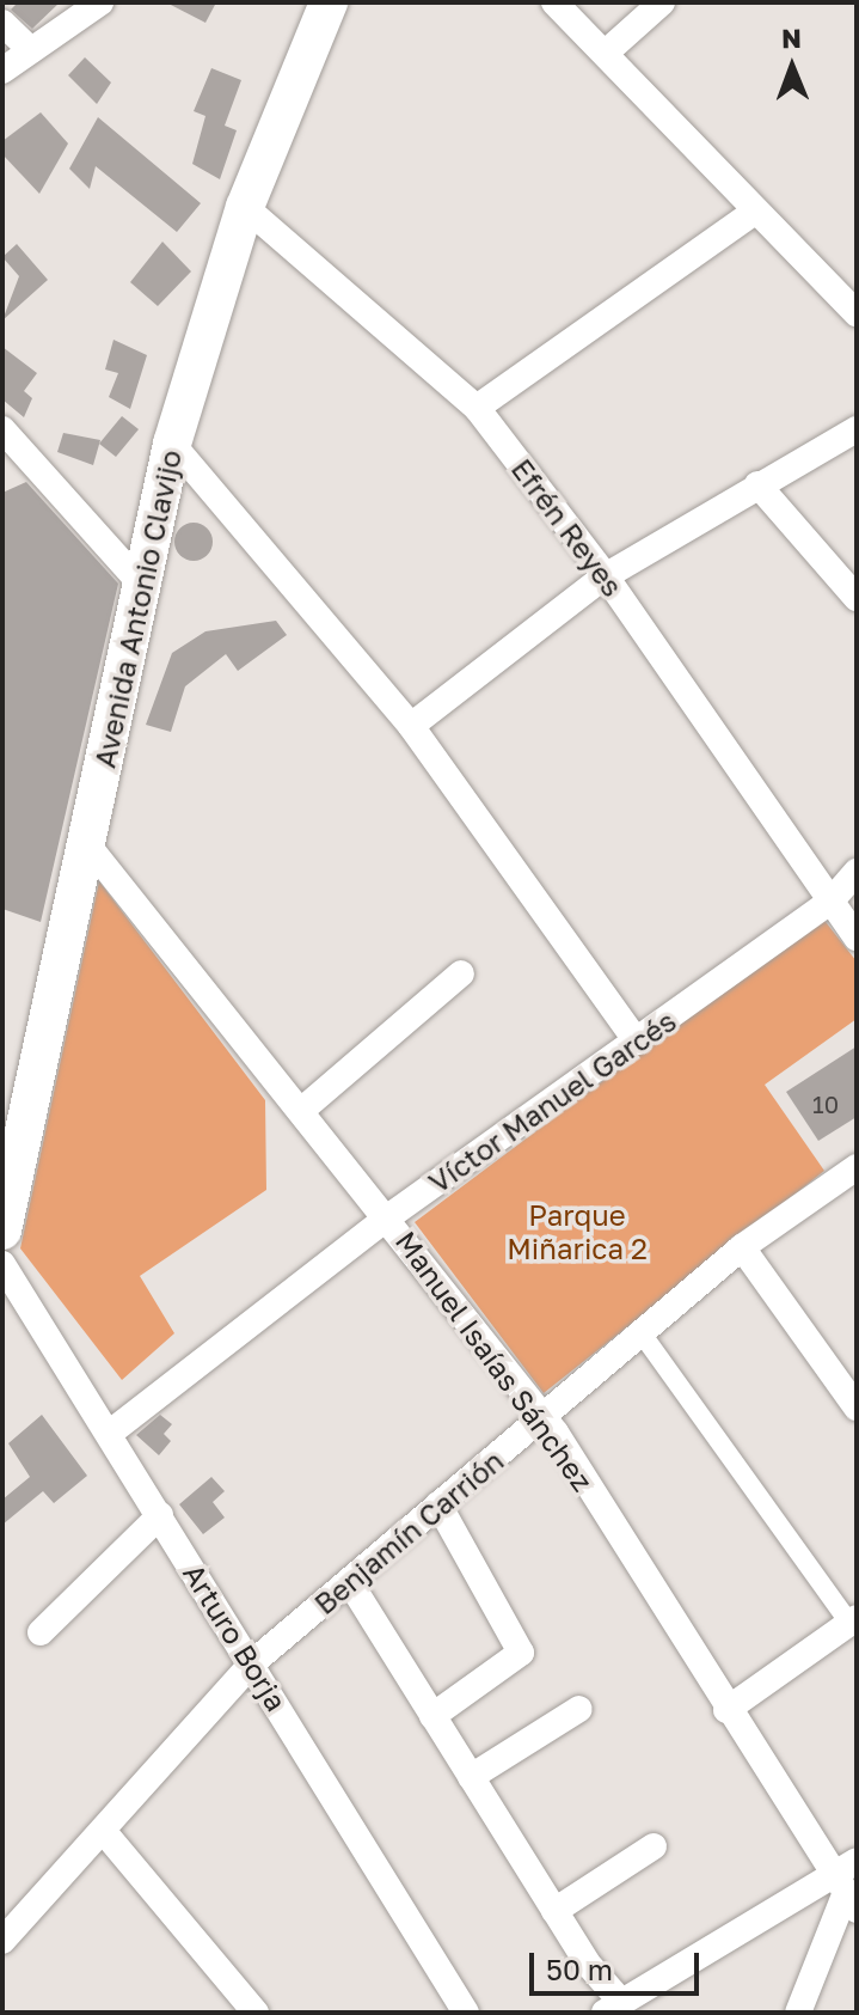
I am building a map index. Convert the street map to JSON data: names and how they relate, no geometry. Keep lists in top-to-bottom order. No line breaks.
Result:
{"streets":{"main road":["Avenida Antonio Clavijo"],"street":["Efrén Reyes","Víctor Manuel Garcés","Manuel Isaías Sánchez","Benjamín Carrión","Arturo Borja"]},"crossings":[["Efrén Reyes","Avenida Antonio Clavijo"],["Efrén Reyes","Víctor Manuel Garcés"],["Avenida Antonio Clavijo","Manuel Isaías Sánchez"],["Víctor Manuel Garcés","Manuel Isaías Sánchez"],["Víctor Manuel Garcés","Arturo Borja"],["Manuel Isaías Sánchez","Benjamín Carrión"],["Benjamín Carrión","Arturo Borja"]],"parks":["Parque Miñarica 2"],"house_numbers":["10"],"scale_bar":"50 m","north":"top"}
